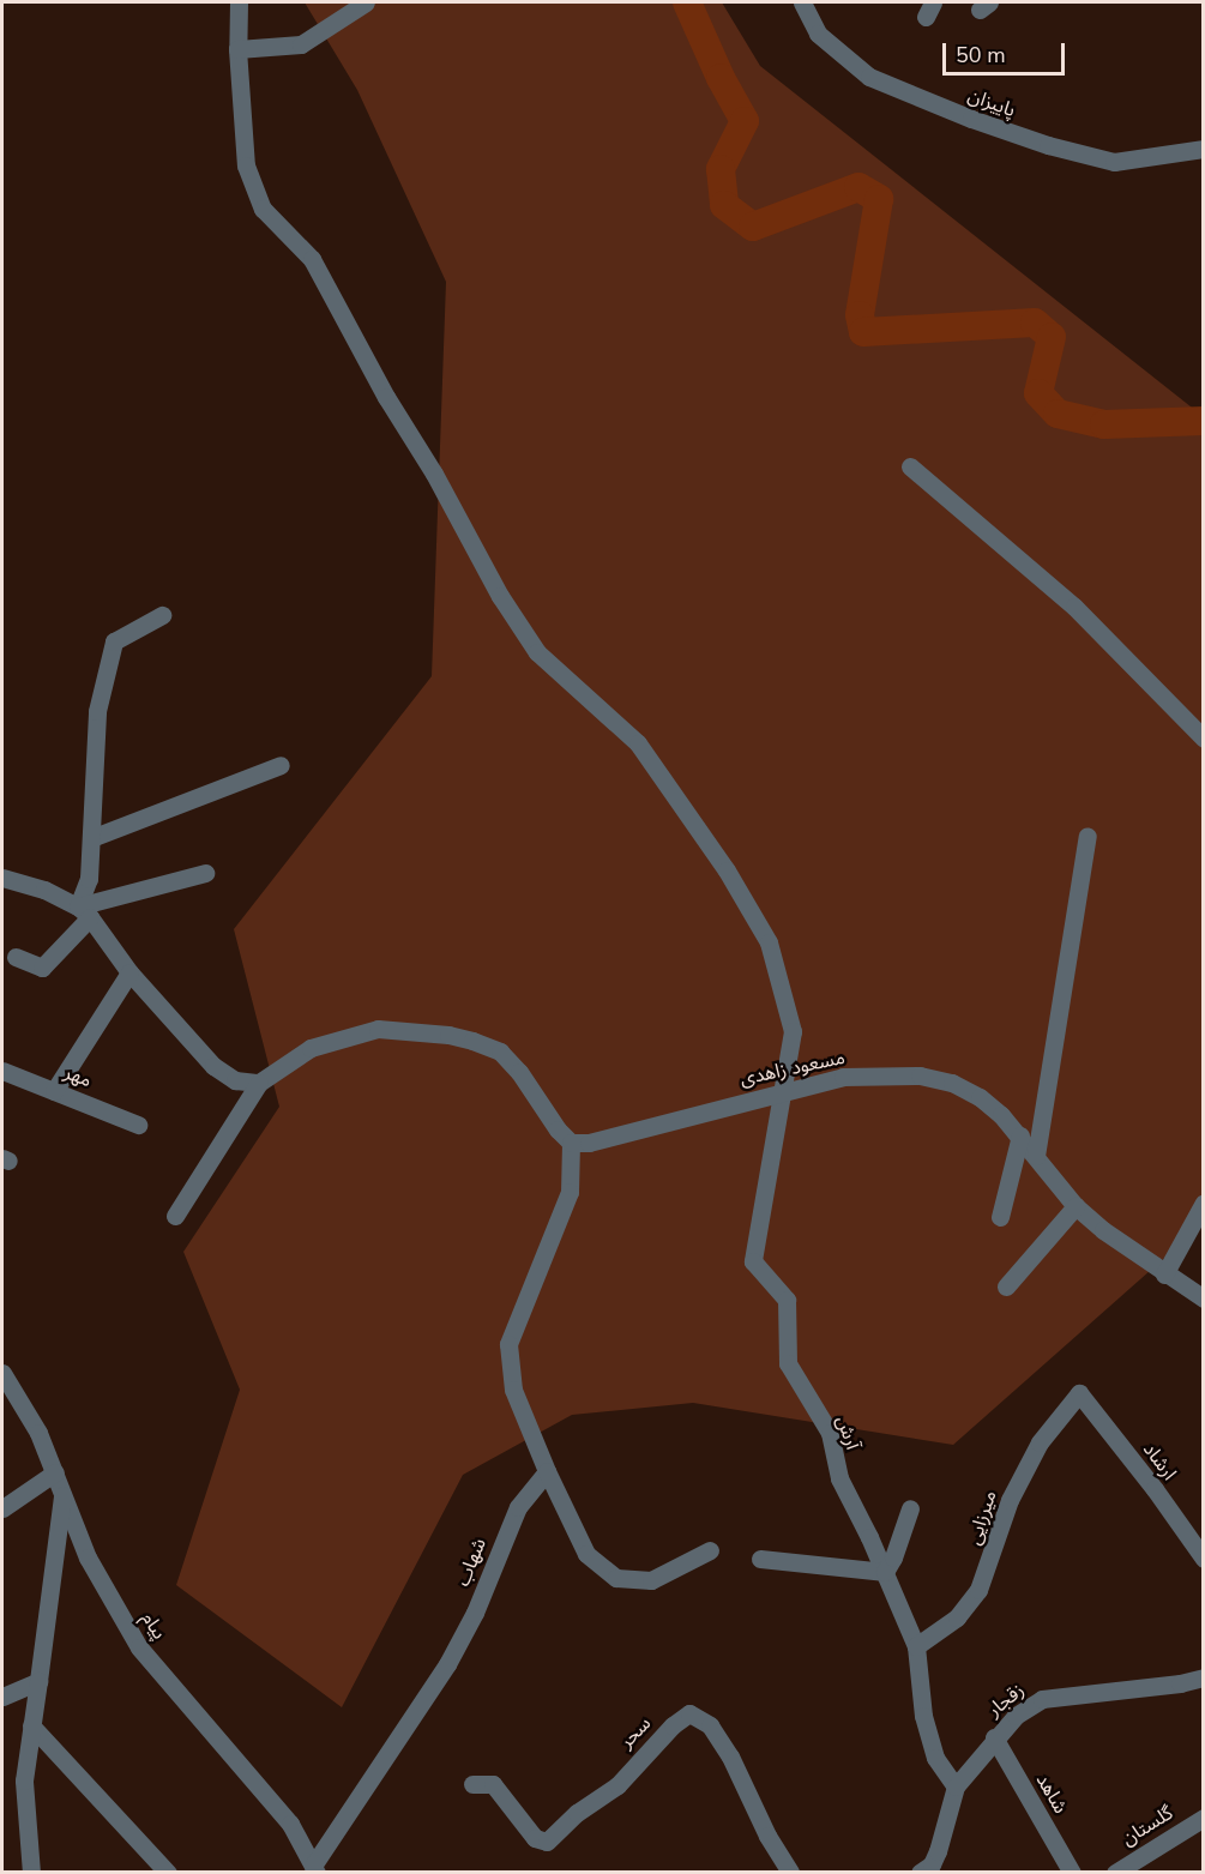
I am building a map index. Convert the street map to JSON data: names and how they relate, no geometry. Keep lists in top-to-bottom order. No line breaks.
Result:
{"streets":{"street":["پاییزان","مسعود زاهدی","مهر","آرش","ارشاد","میرزایی","شهاب","پیام","زقجار","سحر","شاهد","گلستان"]},"crossings":[["مسعود زاهدی","آرش"],["آرش","میرزایی"],["آرش","زقجار"],["ارشاد","میرزایی"],["شهاب","پیام"],["زقجار","شاهد"]],"scale_bar":"50 m"}
